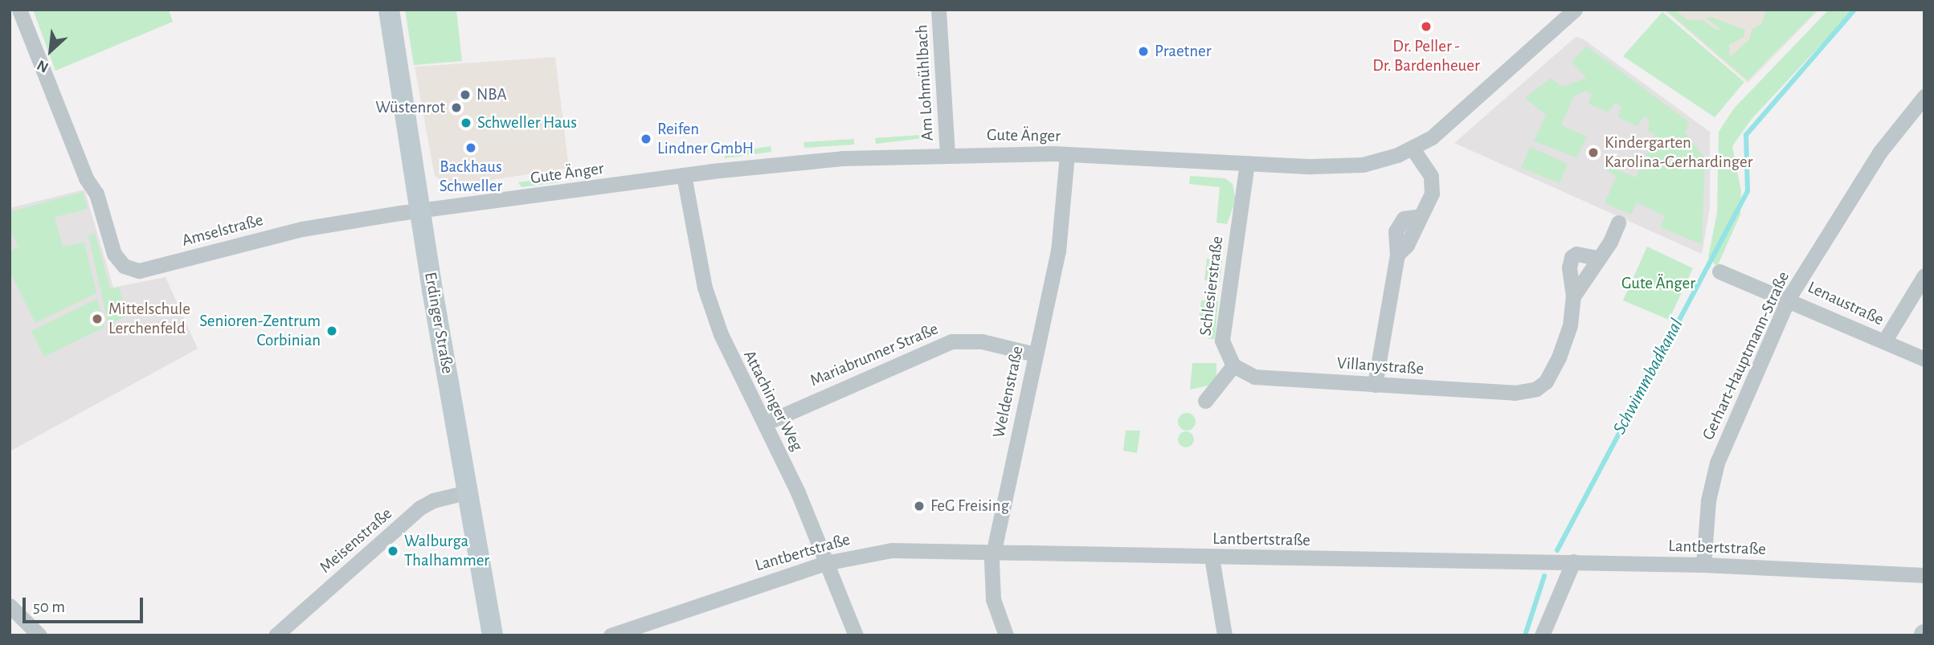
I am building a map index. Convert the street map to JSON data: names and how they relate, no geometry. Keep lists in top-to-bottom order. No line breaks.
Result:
{"streets":{"street":["Am Lohmühlbach","Gute Änger","Amselstraße","Schlesierstraße","Lenaustraße","Erdinger Straße","Mariabrunner Straße","Gerhart-Hauptmann-Straße","Villanystraße","Weldenstraße","Attachinger Weg","Lantbertstraße","Meisenstraße"]},"crossings":[["Am Lohmühlbach","Gute Änger"],["Gute Änger","Amselstraße"],["Gute Änger","Schlesierstraße"],["Gute Änger","Erdinger Straße"],["Gute Änger","Weldenstraße"],["Gute Änger","Attachinger Weg"],["Amselstraße","Erdinger Straße"],["Schlesierstraße","Villanystraße"],["Lenaustraße","Gerhart-Hauptmann-Straße"],["Erdinger Straße","Meisenstraße"],["Mariabrunner Straße","Weldenstraße"],["Mariabrunner Straße","Attachinger Weg"],["Gerhart-Hauptmann-Straße","Lantbertstraße"],["Weldenstraße","Lantbertstraße"],["Attachinger Weg","Lantbertstraße"]],"water":["Schwimmbadkanal"],"parks":["Gute Änger"],"places":["Dr. Peller - Dr. Bardenheuer","Praetner","NBA","Wüstenrot","Schweller Haus","Reifen Lindner GmbH","Backhaus Schweller","Kindergarten Karolina-Gerhardinger","Mittelschule Lerchenfeld","Senioren-Zentrum Corbinian","FeG Freising","Walburga Thalhammer"],"scale_bar":"50 m","north":"bottom left"}
